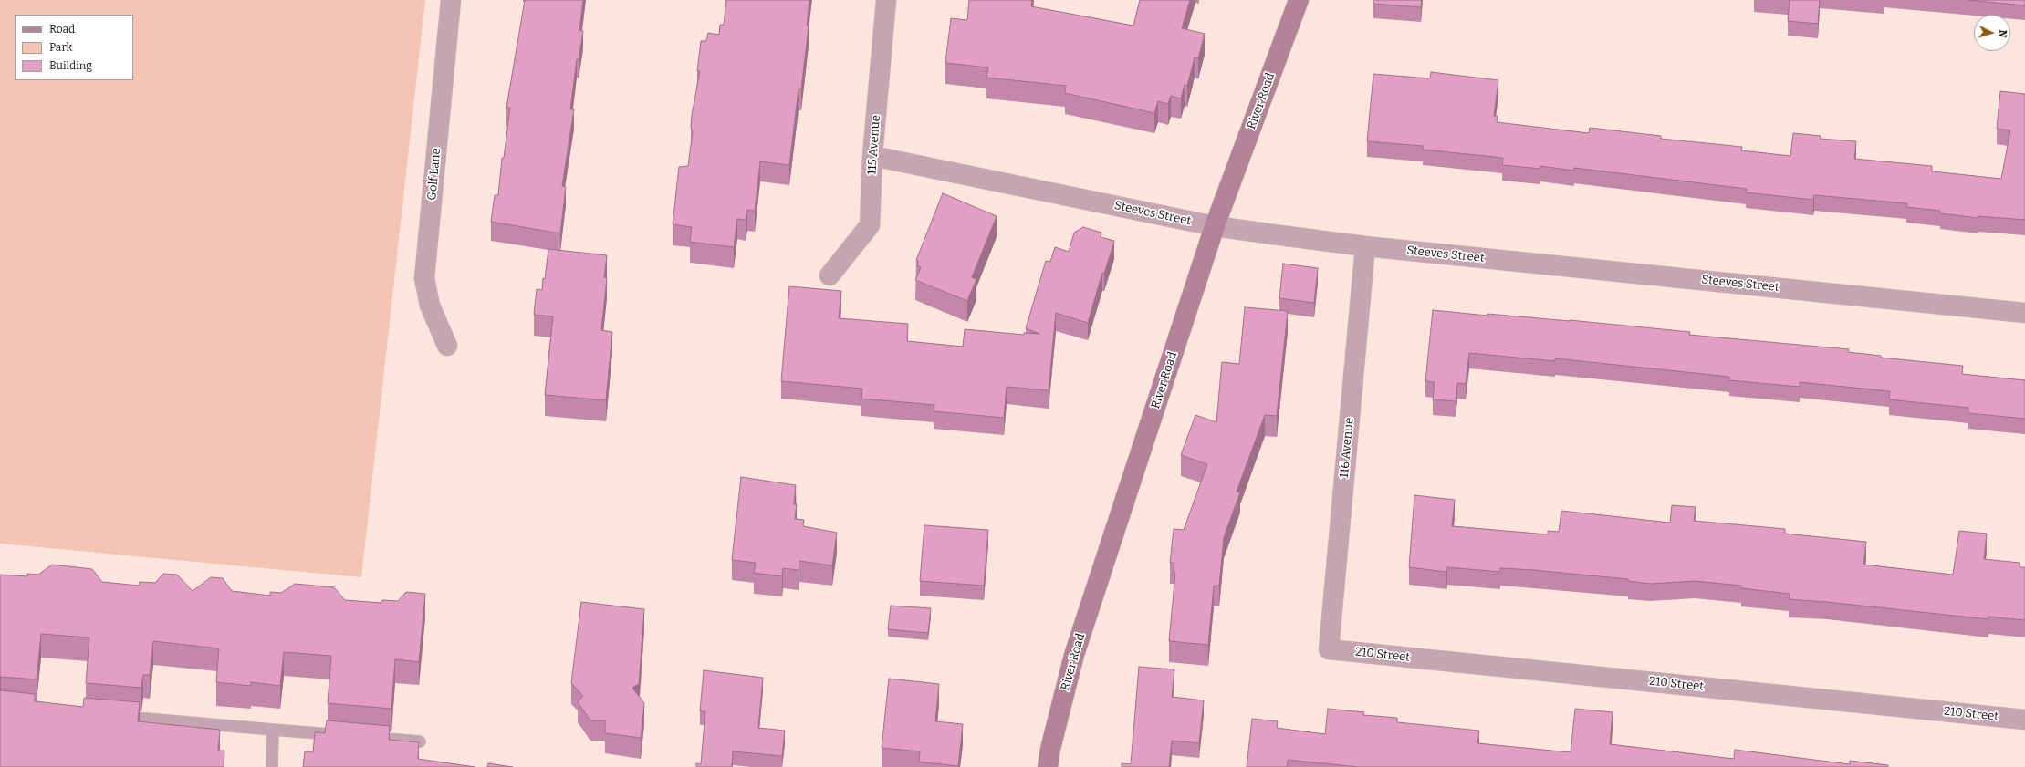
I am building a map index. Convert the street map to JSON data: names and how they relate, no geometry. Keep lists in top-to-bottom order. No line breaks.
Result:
{"streets":{"street":["River Road","115 Avenue","Golf Lane","Steeves Street","116 Avenue","210 Street"]},"crossings":[["River Road","Steeves Street"],["115 Avenue","Steeves Street"],["Steeves Street","116 Avenue"],["116 Avenue","210 Street"]],"legend":["Road","Park","Building"],"north":"right"}
